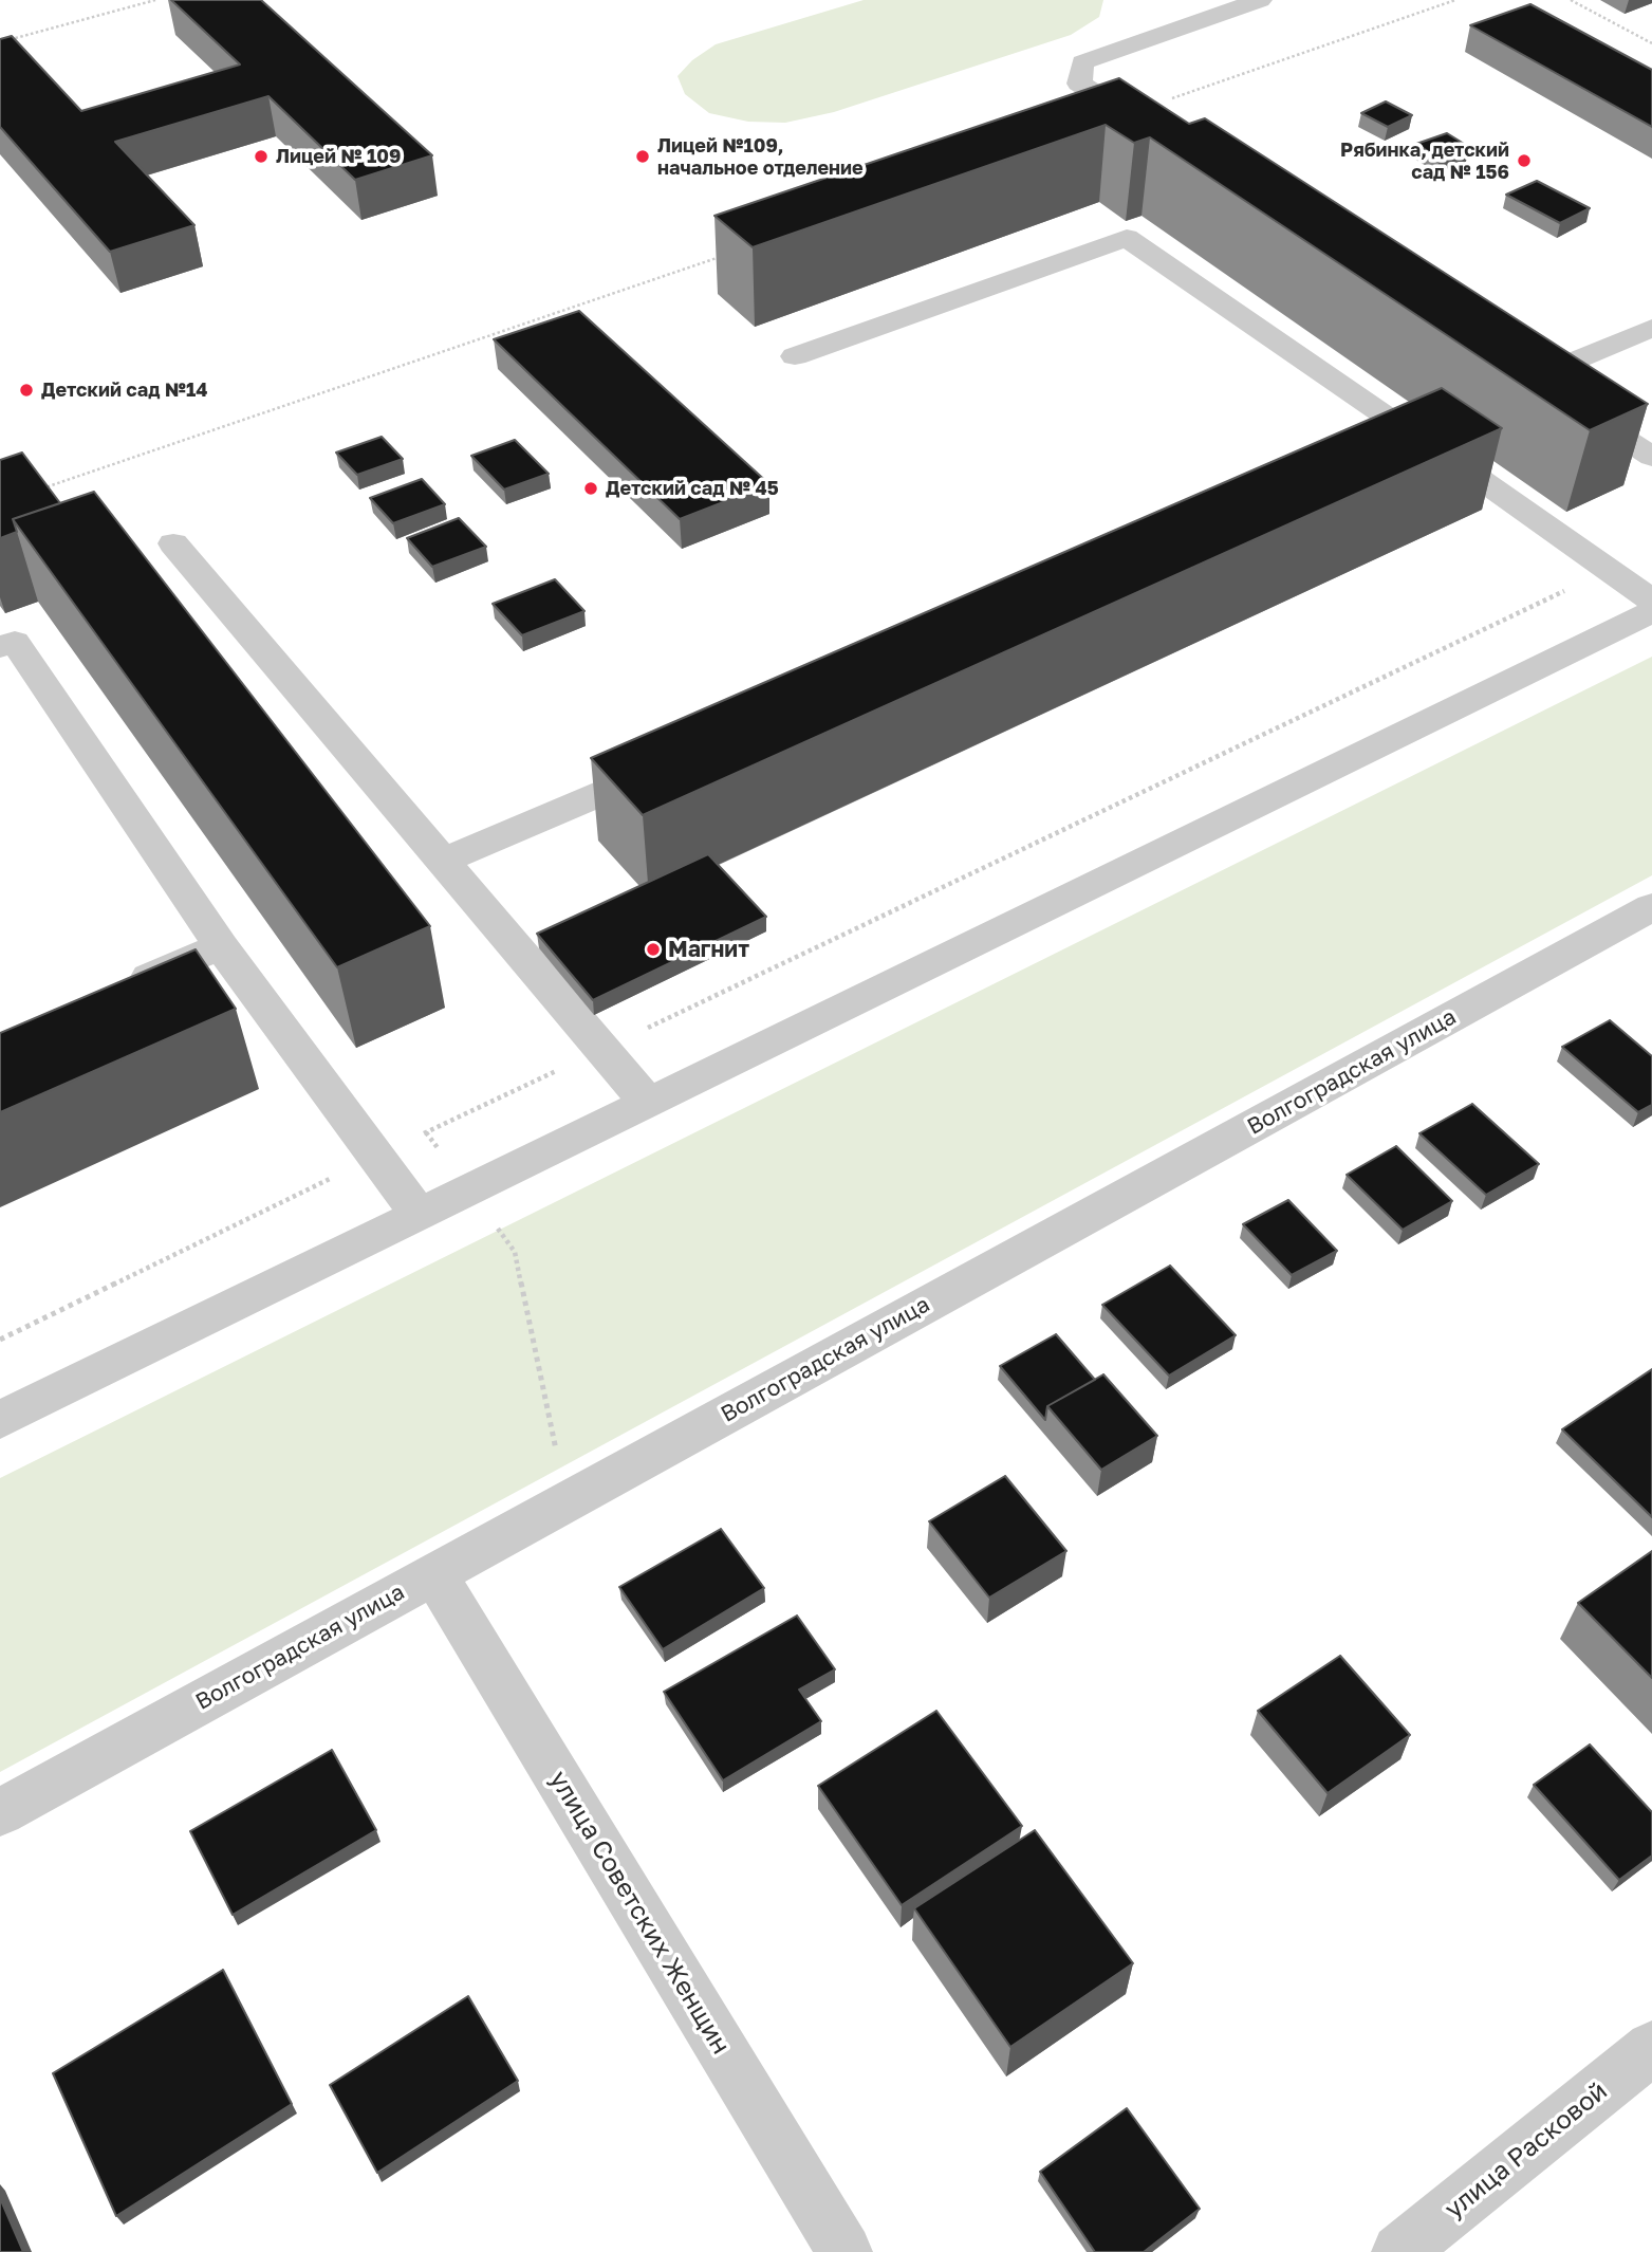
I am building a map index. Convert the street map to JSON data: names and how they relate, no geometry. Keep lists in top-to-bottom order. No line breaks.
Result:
{"streets":{"street":["Волгоградская улица","улица Советских Женщин","улица Расковой"]},"crossings":[["Волгоградская улица","улица Советских Женщин"]],"places":["Лицей № 109","Лицей №109, начальное отделение","Рябинка, детский сад № 156","Детский сад №14","Детский сад № 45","Магнит"]}
